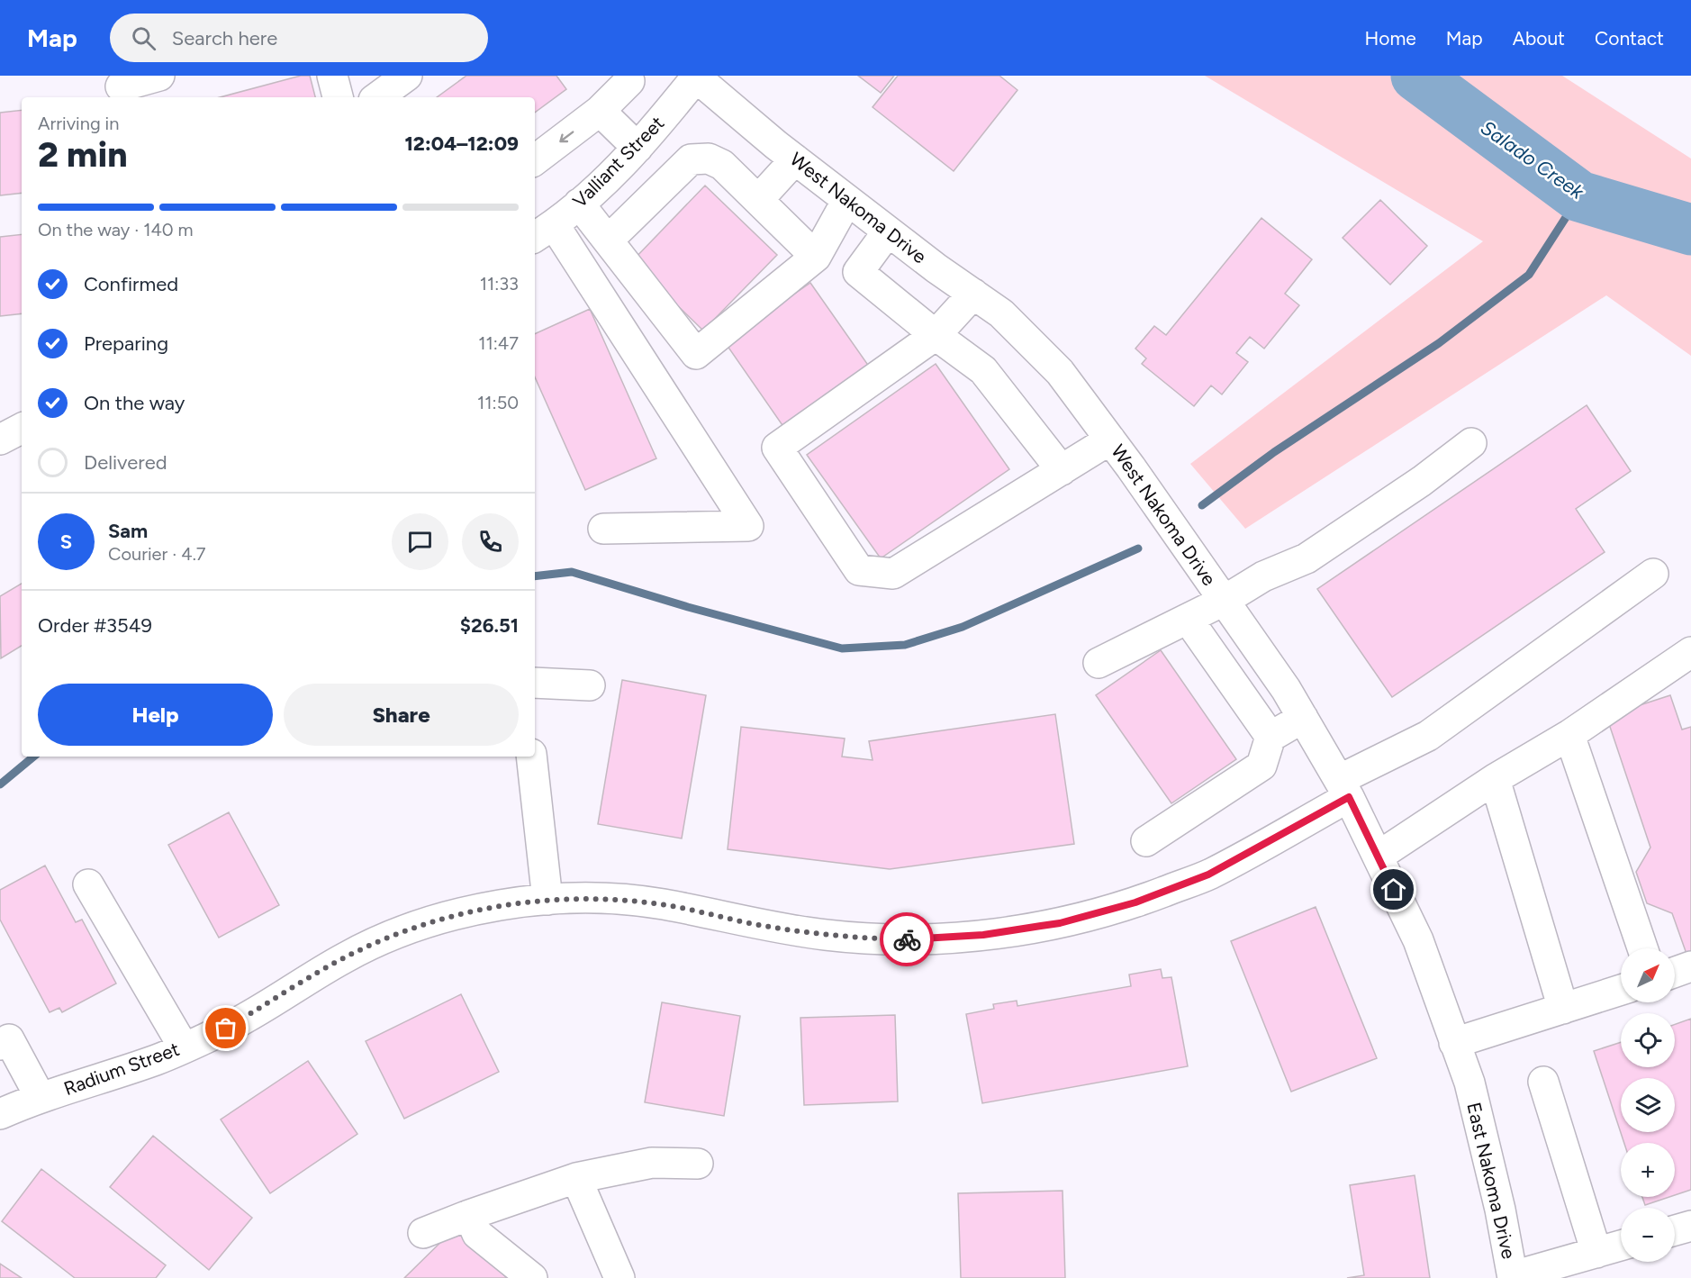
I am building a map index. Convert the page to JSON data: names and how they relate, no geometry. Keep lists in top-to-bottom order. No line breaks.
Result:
{"streets":{"street":["Valliant Street","West Nakoma Drive","Radium Street","East Nakoma Drive"]},"crossings":[["Valliant Street","West Nakoma Drive"],["West Nakoma Drive","Radium Street"],["West Nakoma Drive","East Nakoma Drive"]],"water":["Salado Creek"],"north":"top right","page":{"header":"Map","search":"Search here","nav":["Home","Map","About","Contact"],"heading":["2 min","Arriving in","12:04–12:09"],"panel":["Sam","Courier · 4.7","Order #3549","$26.51"],"bar":"On the way · 140 m","list":[["Confirmed","11:33"],["Preparing","11:47"],["On the way","11:50"],"Delivered"],"round":"S","buttons":["Help","Share"],"map_buttons":["+","−"]}}
